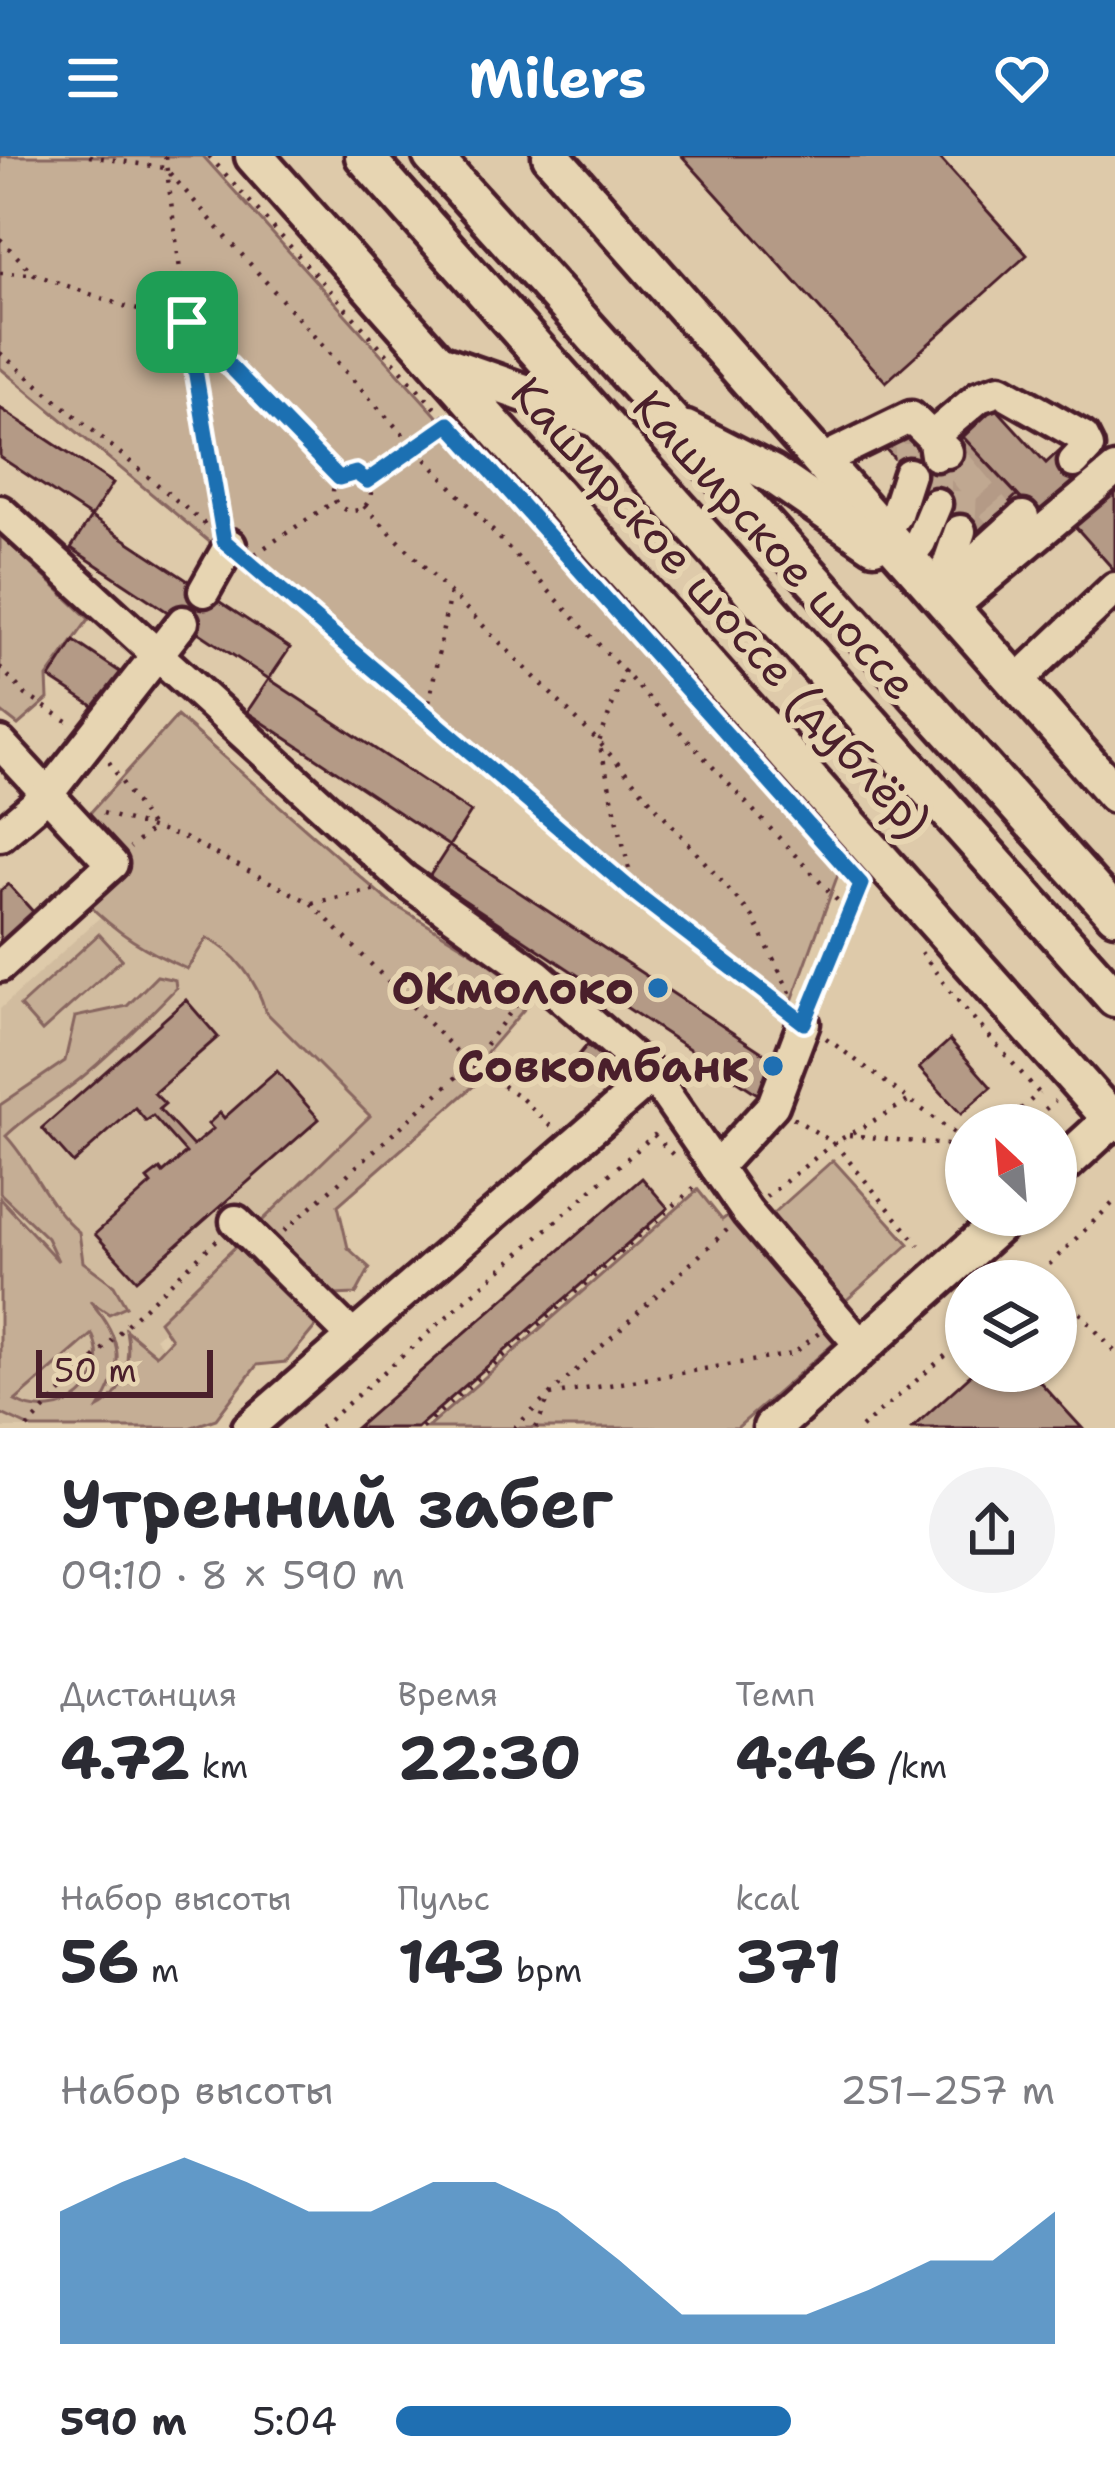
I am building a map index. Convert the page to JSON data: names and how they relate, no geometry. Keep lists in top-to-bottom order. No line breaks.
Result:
{"streets":{"main road":["Каширское шоссе","Каширское шоссе (дублёр)"]},"places":["ОКмолоко","Совкомбанк"],"scale_bar":"50 m","north":"top left","page":{"header":"Milers","scale":"50 m","heading":["Утренний забег","09:10 · 8 × 590 m"],"stats":[["Дистанция","4.72 km"],["Время","22:30"],["Темп","4:46 /km"],["Набор высоты","56 m"],["Пульс","143 bpm"],["kcal","371"]],"chart":["Набор высоты","251–257 m"],"list":[{"name":"590 m","note":"5:04"}]}}
